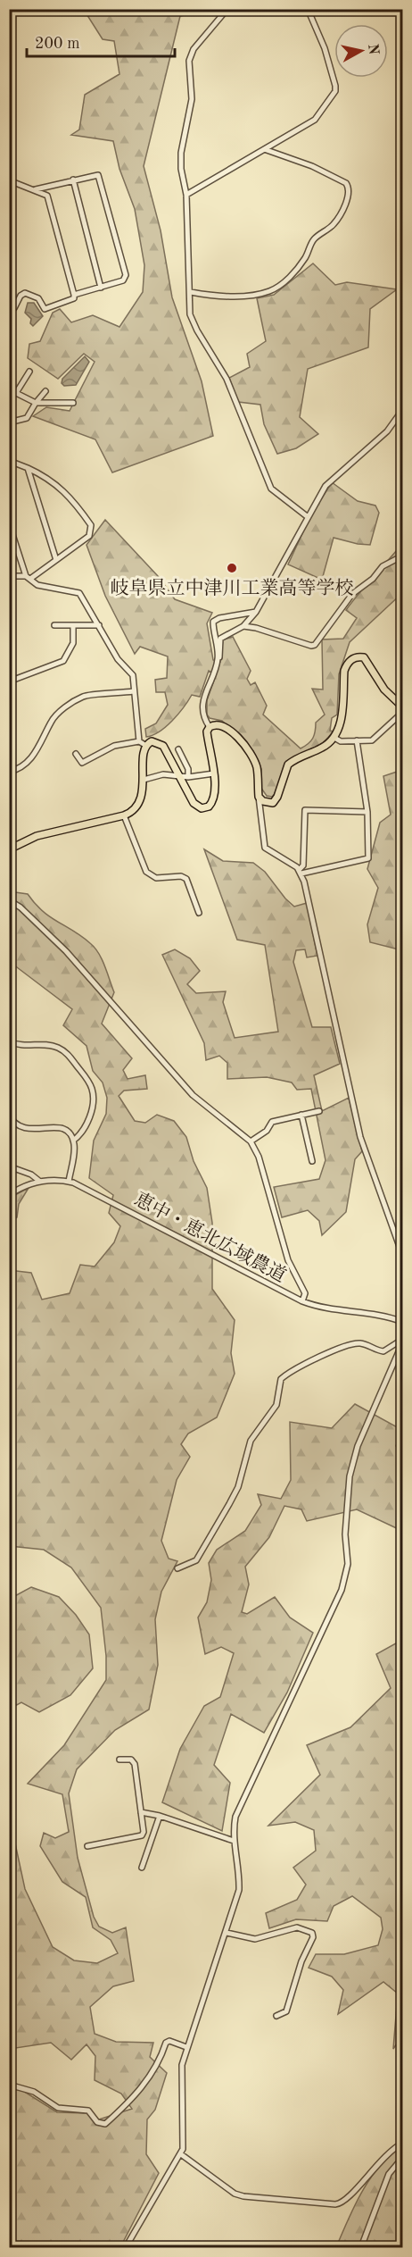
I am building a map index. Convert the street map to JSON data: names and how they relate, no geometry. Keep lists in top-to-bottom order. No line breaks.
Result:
{"streets":{"street":["恵中・恵北広域農道"]},"places":["岐阜県立中津川工業高等学校"],"scale_bar":"200 m","north":"right"}
